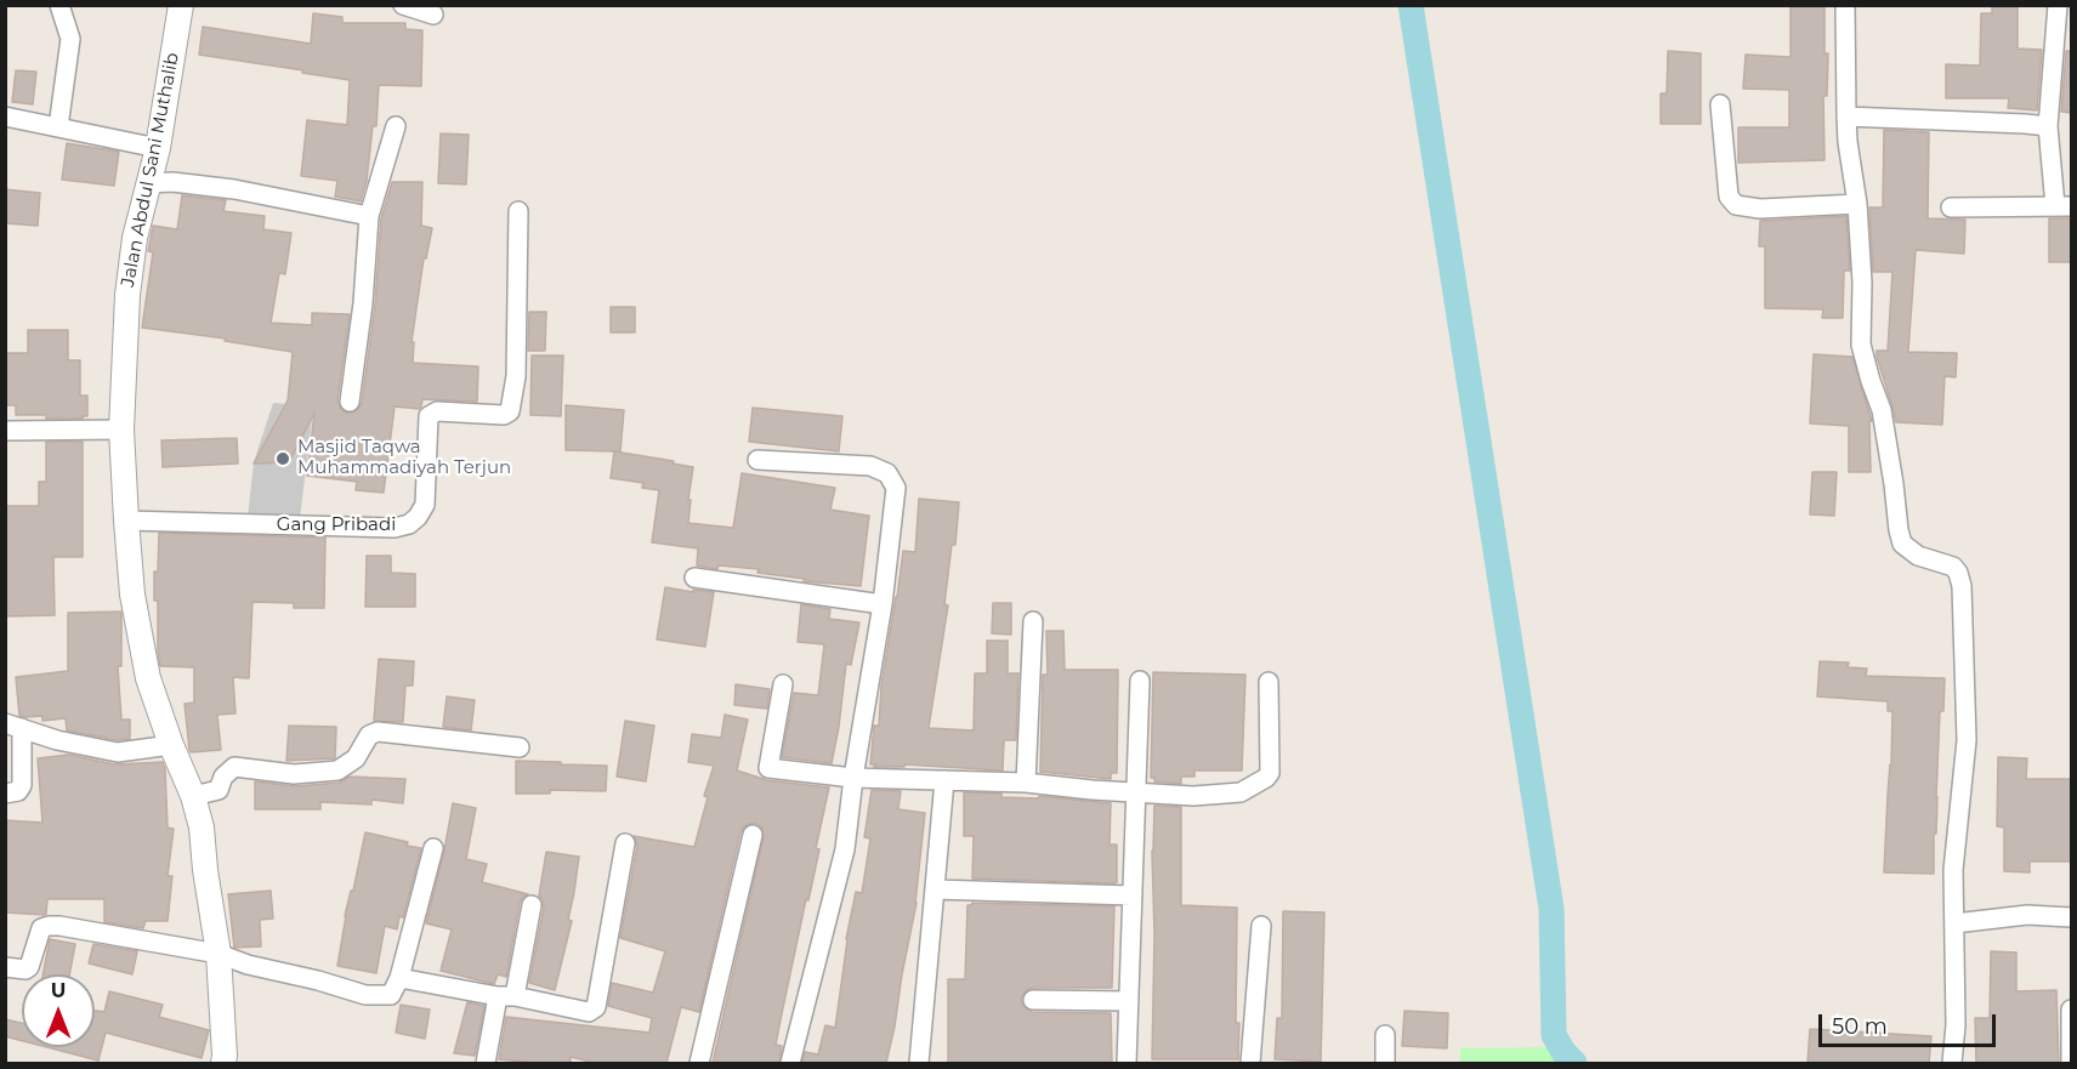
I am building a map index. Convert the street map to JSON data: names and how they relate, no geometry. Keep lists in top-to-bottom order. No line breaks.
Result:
{"streets":{"street":["Jalan Abdul Sani Muthalib","Gang Pribadi"]},"crossings":[["Jalan Abdul Sani Muthalib","Gang Pribadi"]],"places":["Masjid Taqwa Muhammadiyah Terjun"],"scale_bar":"50 m","north":"top"}
